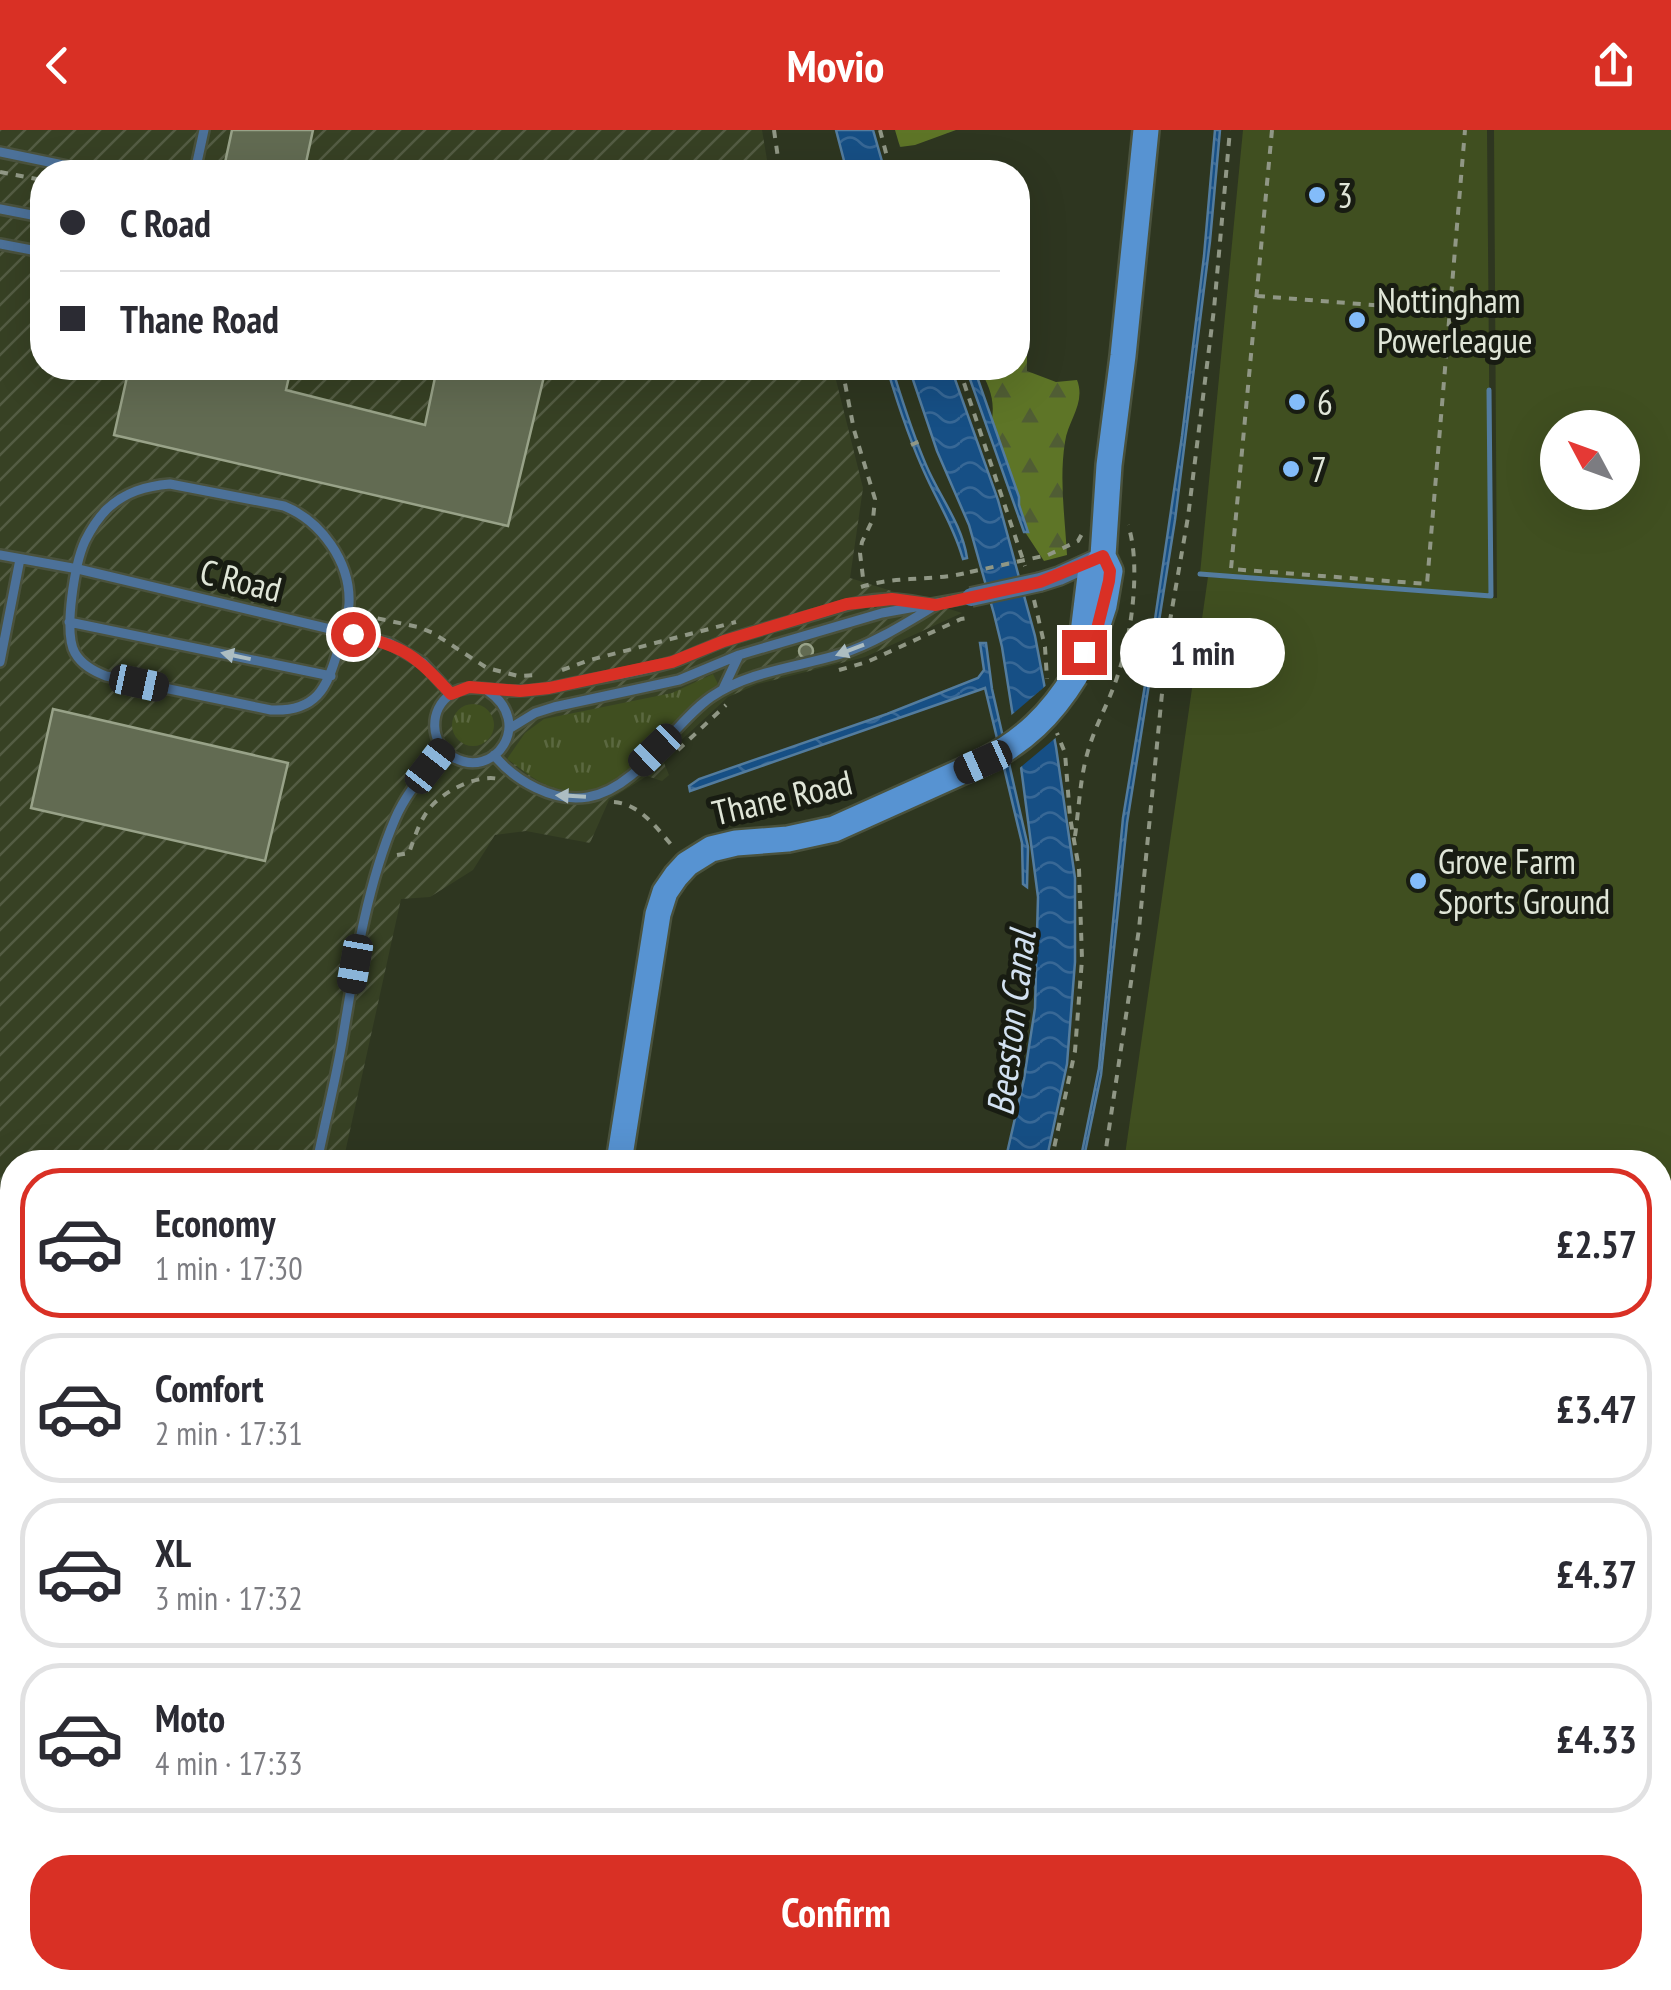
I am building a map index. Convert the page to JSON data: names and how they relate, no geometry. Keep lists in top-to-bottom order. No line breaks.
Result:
{"streets":{"street":["Thane Road"],"lane":["C Road"]},"water":["Beeston Canal"],"places":["3","Nottingham Powerleague","6","7","Grove Farm Sports Ground"],"north":"top left","page":{"header":"Movio","banner":["C Road","Thane Road"],"bubble":"1 min","list":[{"name":"Economy","note":"1 min · 17:30","value":"£2.57"},{"name":"Comfort","note":"2 min · 17:31","value":"£3.47"},{"name":"XL","note":"3 min · 17:32","value":"£4.37"},{"name":"Moto","note":"4 min · 17:33","value":"£4.33"}],"buttons":"Confirm"}}
